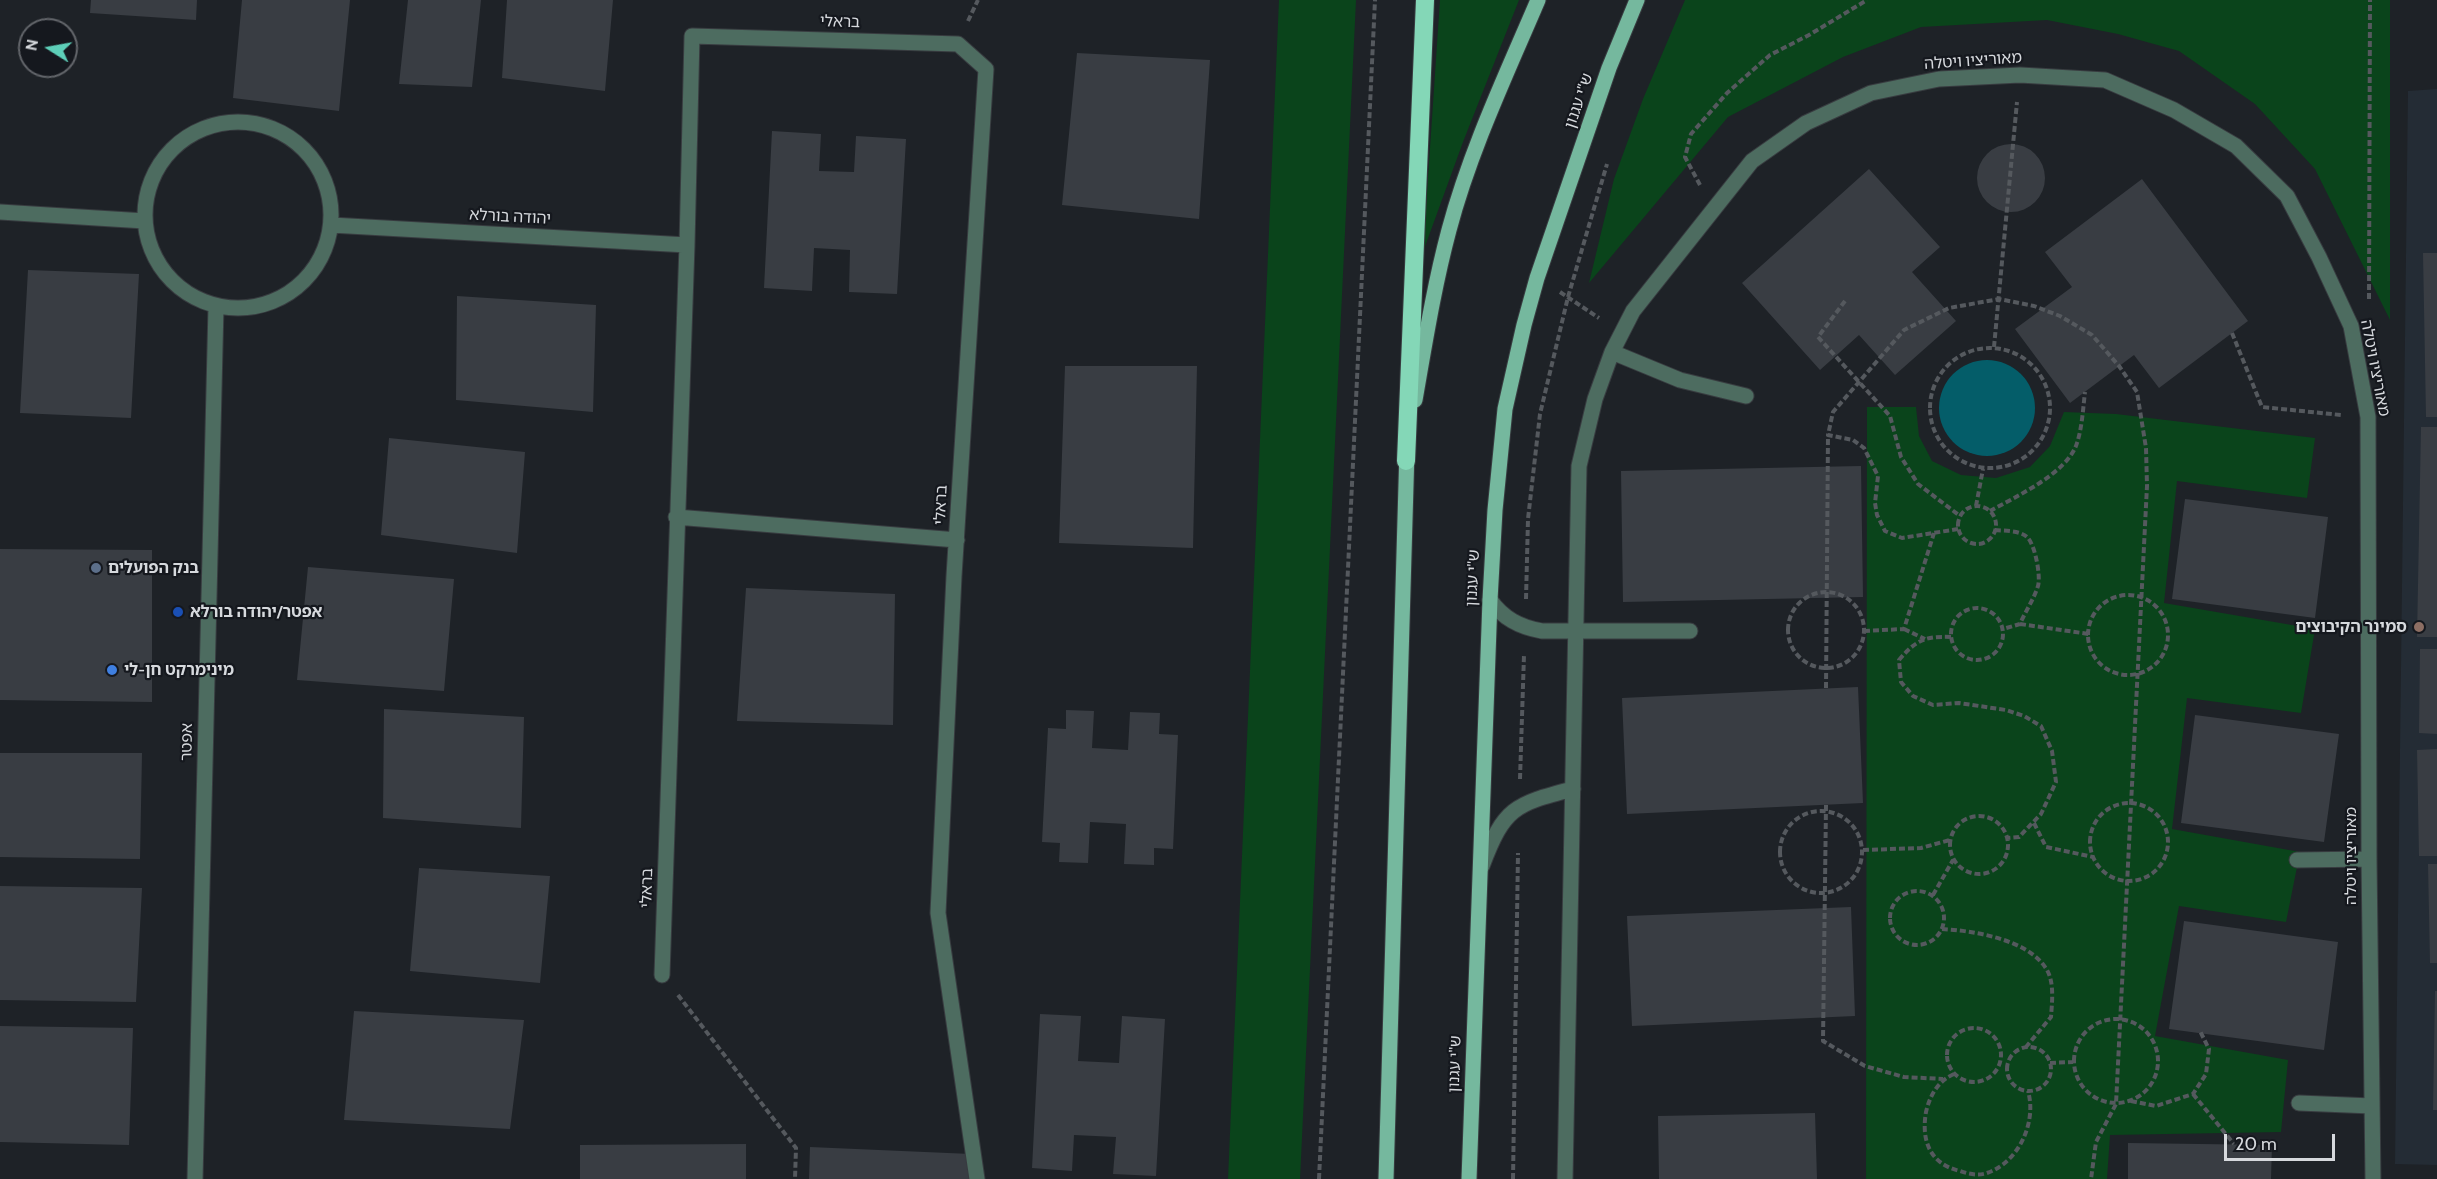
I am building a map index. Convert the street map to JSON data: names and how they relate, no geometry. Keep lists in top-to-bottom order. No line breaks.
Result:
{"streets":{"main road":["ש''י עגנון"],"street":["בראלי","מאוריציו ויטלה","יהודה בורלא","אפטר"]},"crossings":[["בראלי","יהודה בורלא"],["יהודה בורלא","אפטר"]],"places":["בנק הפועלים","אפטר/יהודה בורלא","סמינר הקיבוצים","מינימרקט חן-לי"],"scale_bar":"20 m","north":"left"}
